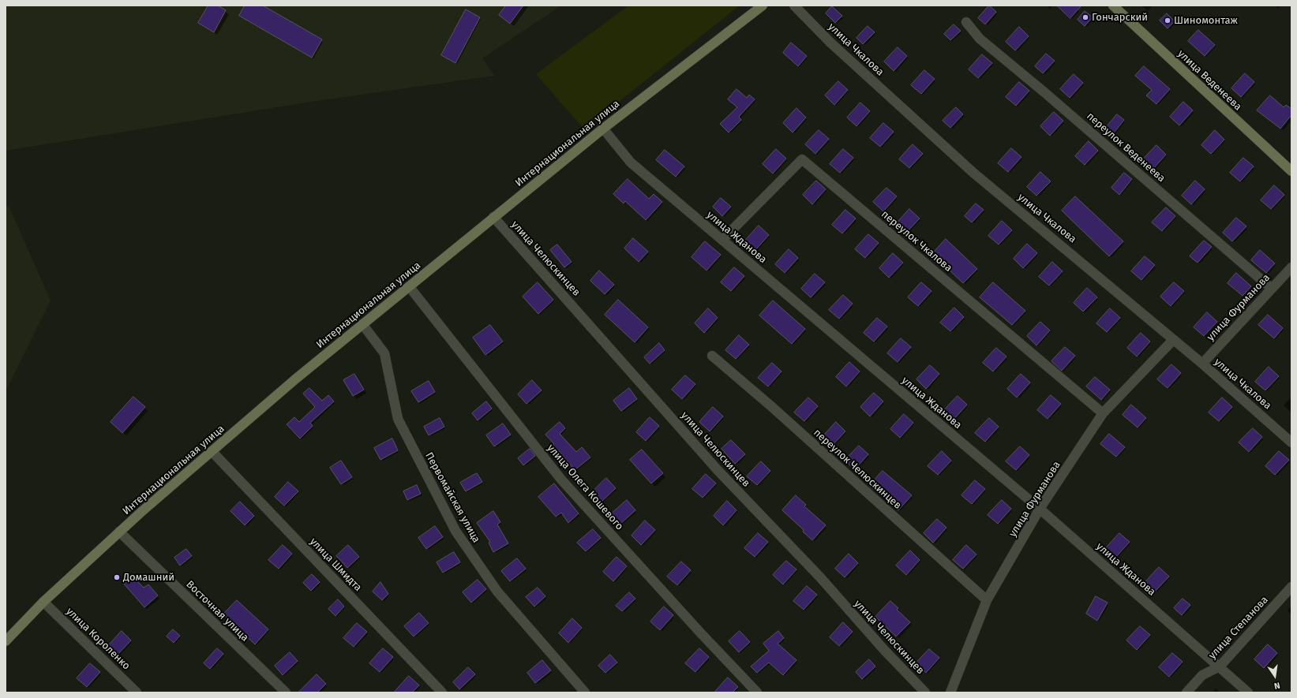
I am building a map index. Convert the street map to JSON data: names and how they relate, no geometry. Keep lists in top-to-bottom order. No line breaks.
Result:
{"streets":{"street":["улица Чкалова","улица Веденеева","Интернациональная улица","переулок Веденеева","улица Жданова","переулок Чкалова","улица Челюскинцев","улица Фурманова","переулок Челюскинцев","улица Олега Кошевого","Первомайская улица","улица Шмидта","Восточная улица","улица Степанова","улица Короленко"]},"crossings":[["улица Чкалова","улица Фурманова"],["Интернациональная улица","улица Жданова"],["Интернациональная улица","улица Челюскинцев"],["Интернациональная улица","улица Олега Кошевого"],["Интернациональная улица","Первомайская улица"],["Интернациональная улица","улица Шмидта"],["Интернациональная улица","Восточная улица"],["Интернациональная улица","улица Короленко"],["переулок Веденеева","улица Фурманова"],["улица Жданова","переулок Чкалова"],["улица Жданова","улица Фурманова"],["улица Жданова","улица Степанова"],["переулок Чкалова","улица Фурманова"],["улица Фурманова","переулок Челюскинцев"]],"places":["Гончарский","Шиномонтаж","Домашний"],"north":"bottom"}
